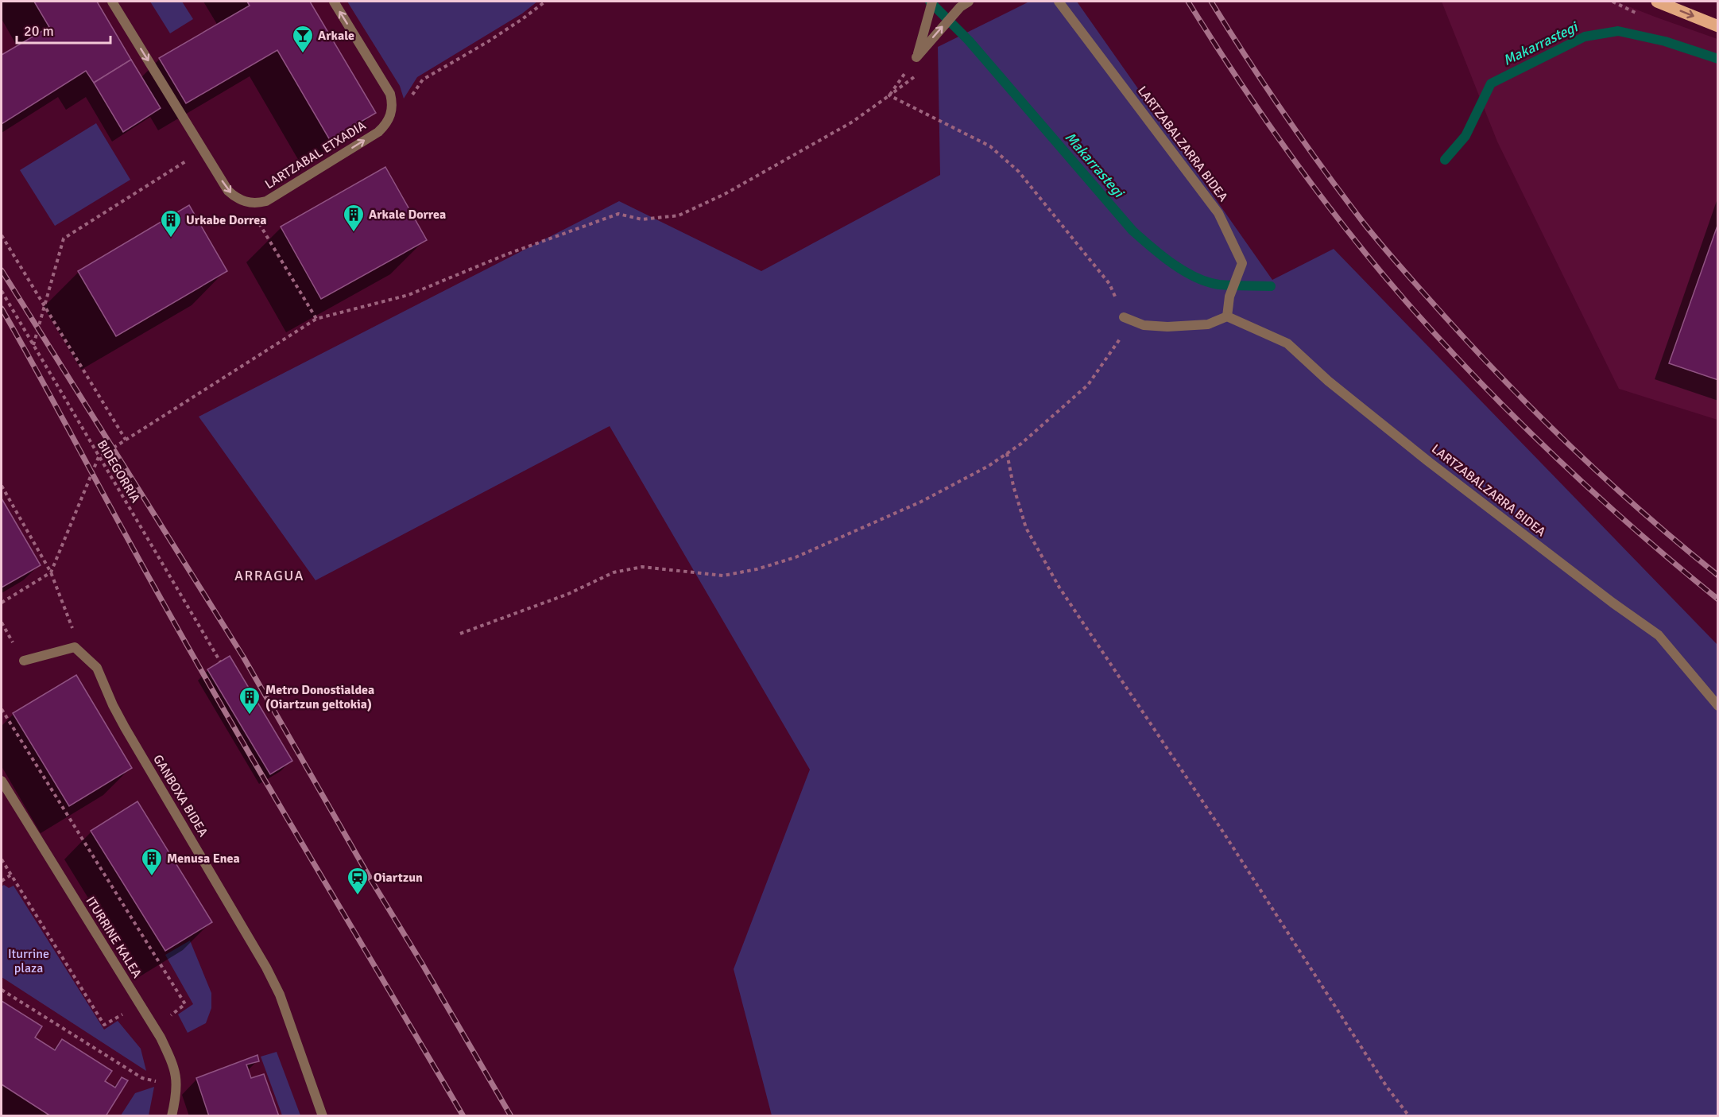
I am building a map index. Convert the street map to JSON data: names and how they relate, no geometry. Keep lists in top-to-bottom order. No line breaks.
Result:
{"streets":{"street":["LARTZABALZARRA BIDEA","LARTZABAL ETXADIA","GANBOXA BIDEA","ITURRINE KALEA"],"path":["BIDEGORRIA"]},"one_way":["LARTZABAL ETXADIA"],"districts":["ARRAGUA"],"water":["Makarrastegi"],"parks":["Iturrine plaza"],"places":{"bar":["Arkale"],"building":["Arkale Dorrea","Urkabe Dorrea","Metro Donostialdea (Oiartzun geltokia)","Menusa Enea"],"station":["Oiartzun"]},"scale_bar":"20 m"}
